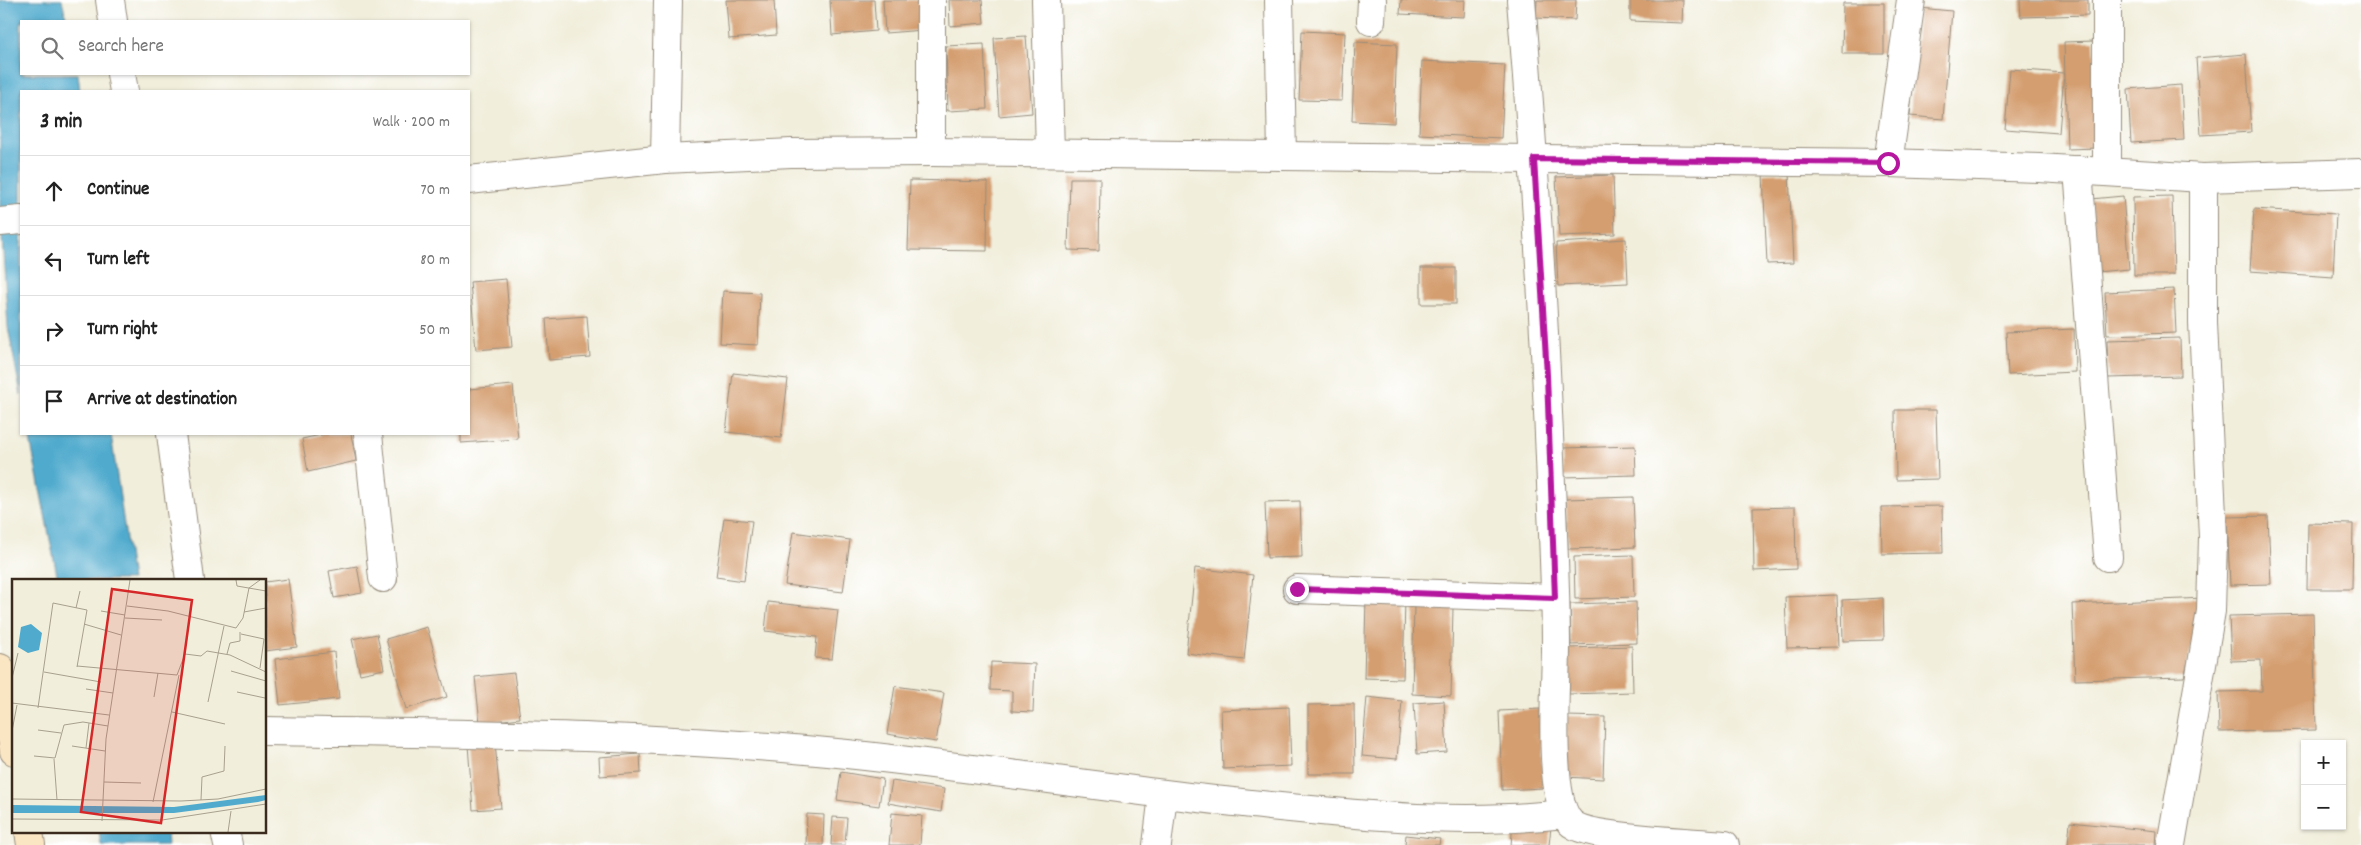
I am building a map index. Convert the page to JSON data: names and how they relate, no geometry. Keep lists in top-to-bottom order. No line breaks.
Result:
{"page":{"search":"Search here","heading":["3 min","Walk · 200 m"],"list":[["Continue","70 m"],["Turn left","80 m"],["Turn right","50 m"],"Arrive at destination"],"map_buttons":["+","−"]}}
